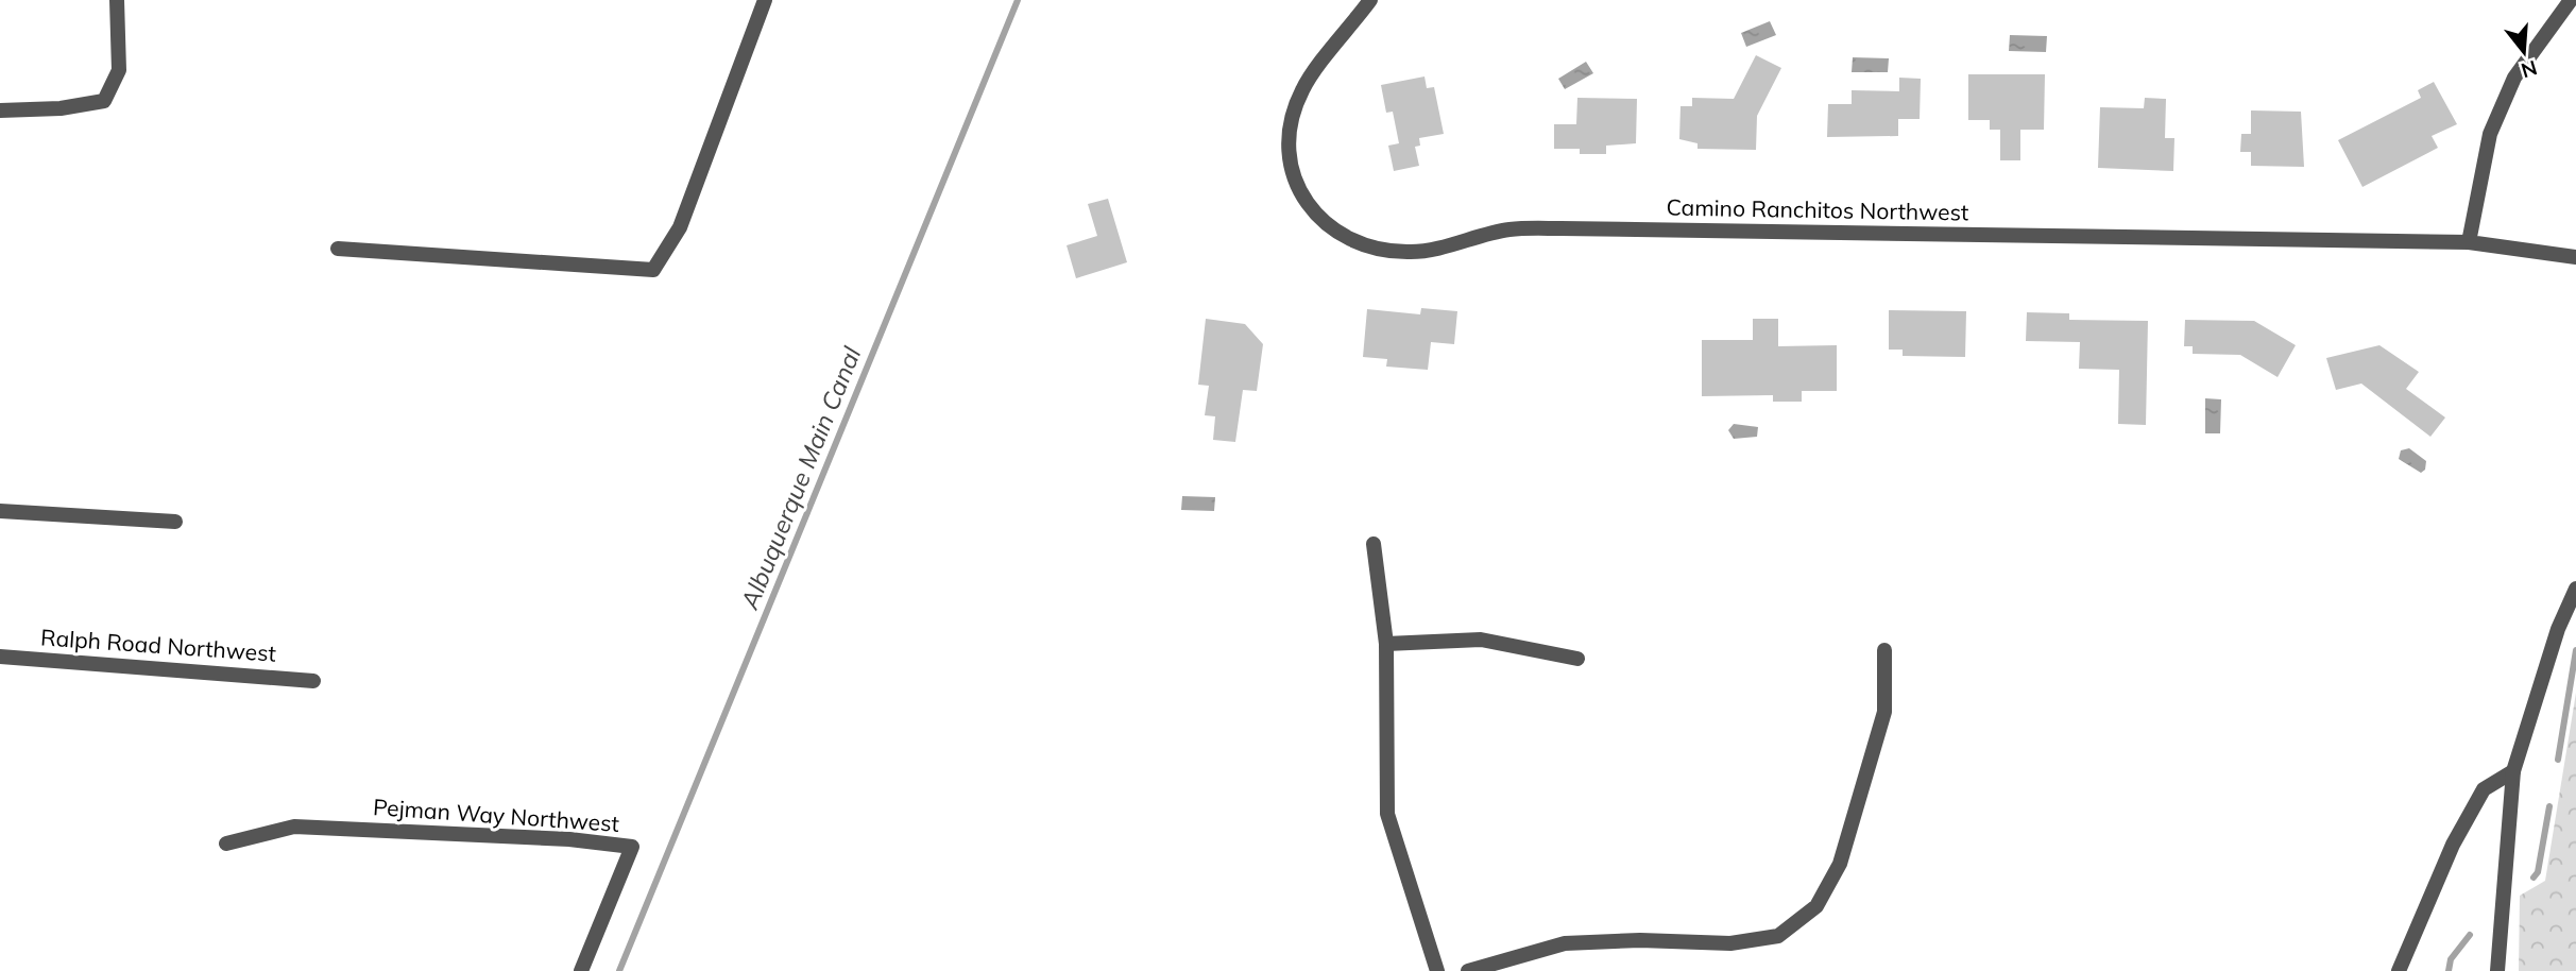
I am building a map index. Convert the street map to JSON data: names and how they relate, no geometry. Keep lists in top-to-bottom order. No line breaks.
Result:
{"streets":{"street":["Camino Ranchitos Northwest","Ralph Road Northwest","Pejman Way Northwest"]},"water":["Albuquerque Main Canal"],"north":"bottom"}
